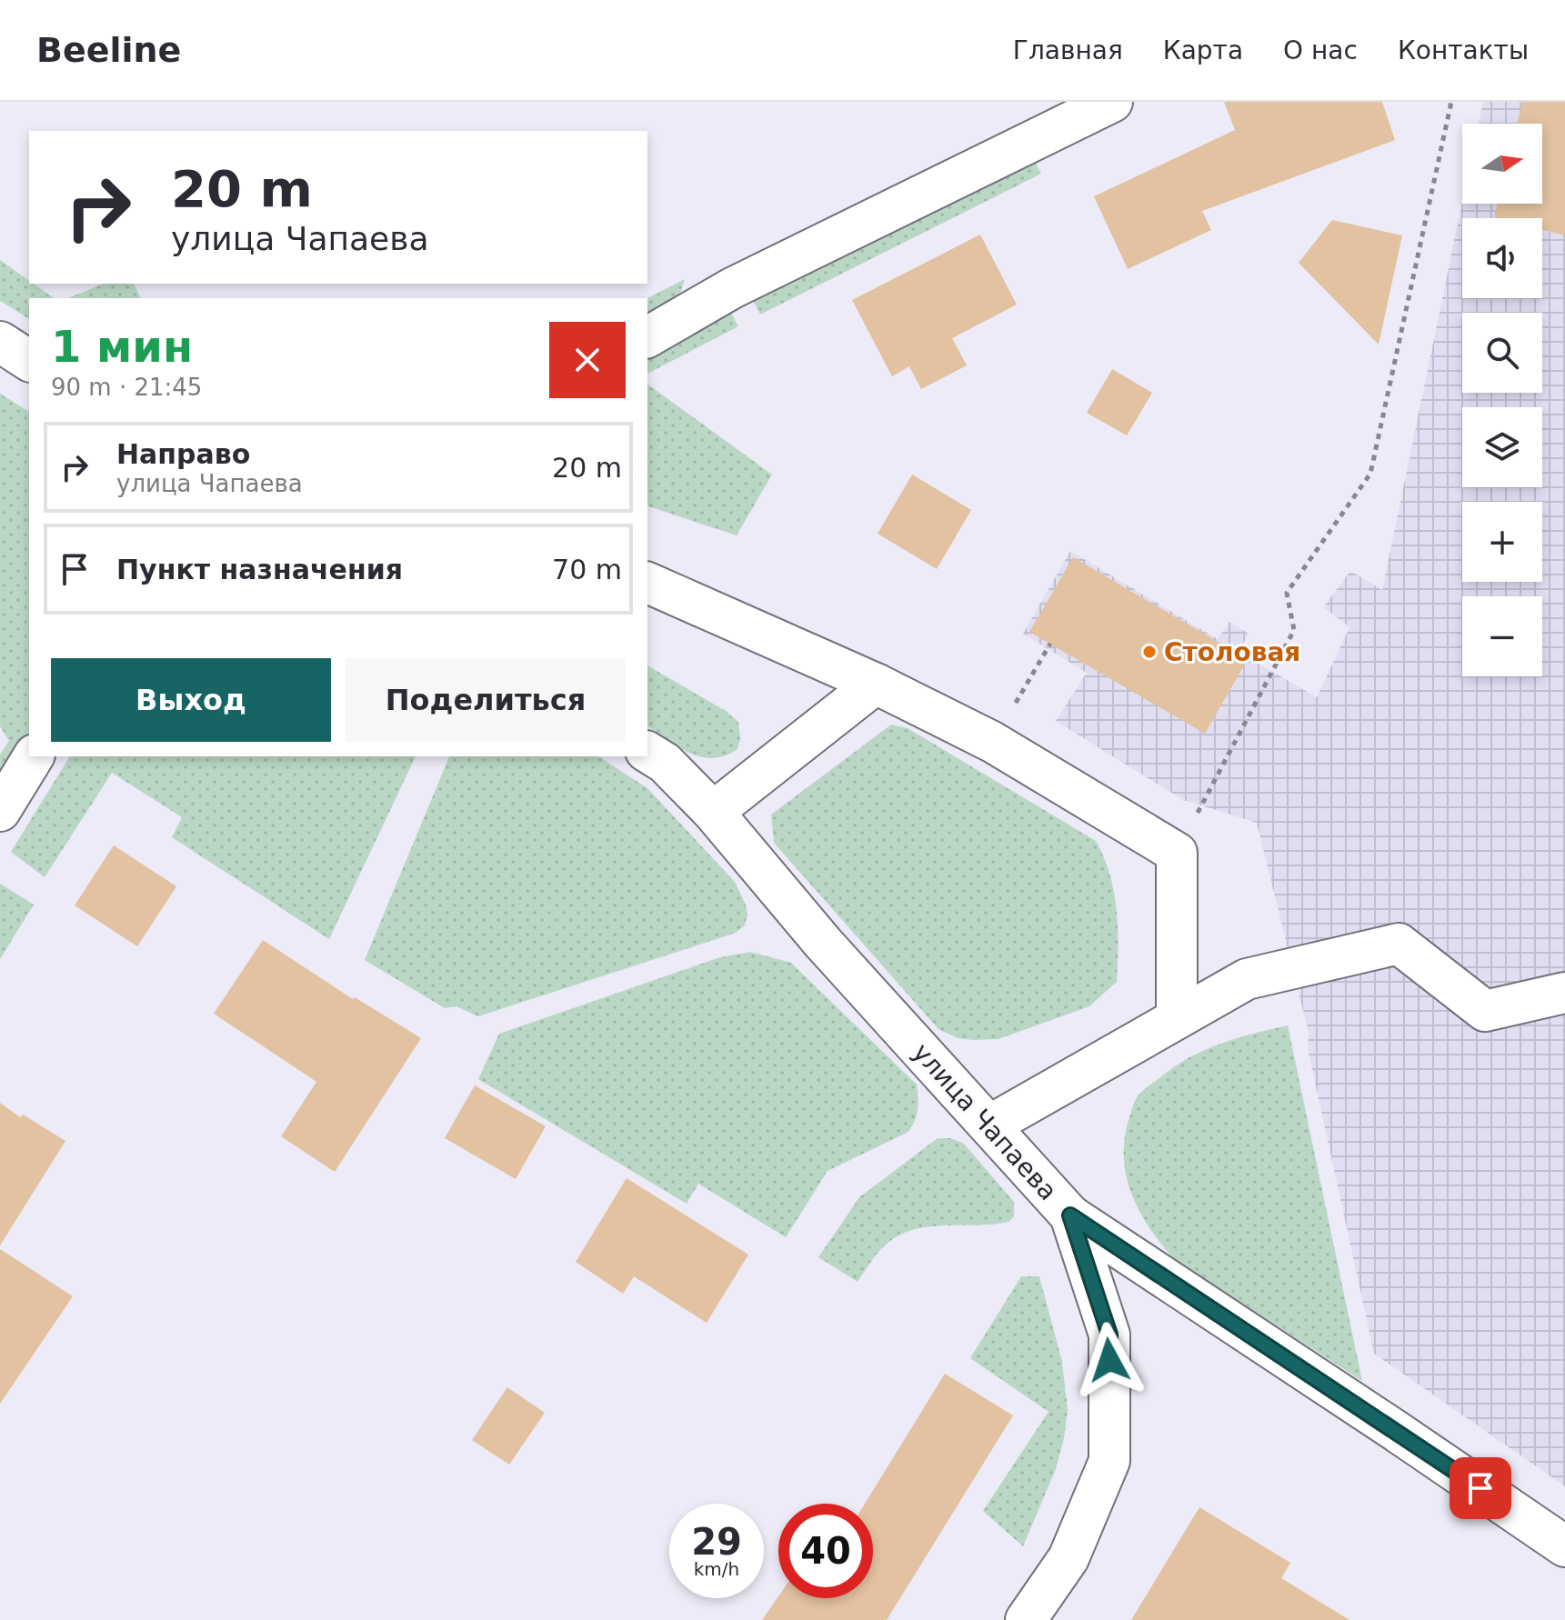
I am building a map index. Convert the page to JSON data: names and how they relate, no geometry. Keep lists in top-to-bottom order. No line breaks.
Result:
{"streets":{"street":["улица Чапаева"]},"places":["Столовая"],"north":"right","page":{"header":"Beeline","nav":["Главная","Карта","О нас","Контакты"],"map_buttons":["+","−"],"turn":["20 m","улица Чапаева"],"heading":["1 мин","90 m · 21:45"],"list":[{"name":"Направо","note":"улица Чапаева","value":"20 m"},{"name":"Пункт назначения","value":"70 m"}],"buttons":["Выход","Поделиться"],"speed":"29 km/h","limit":"40"}}
